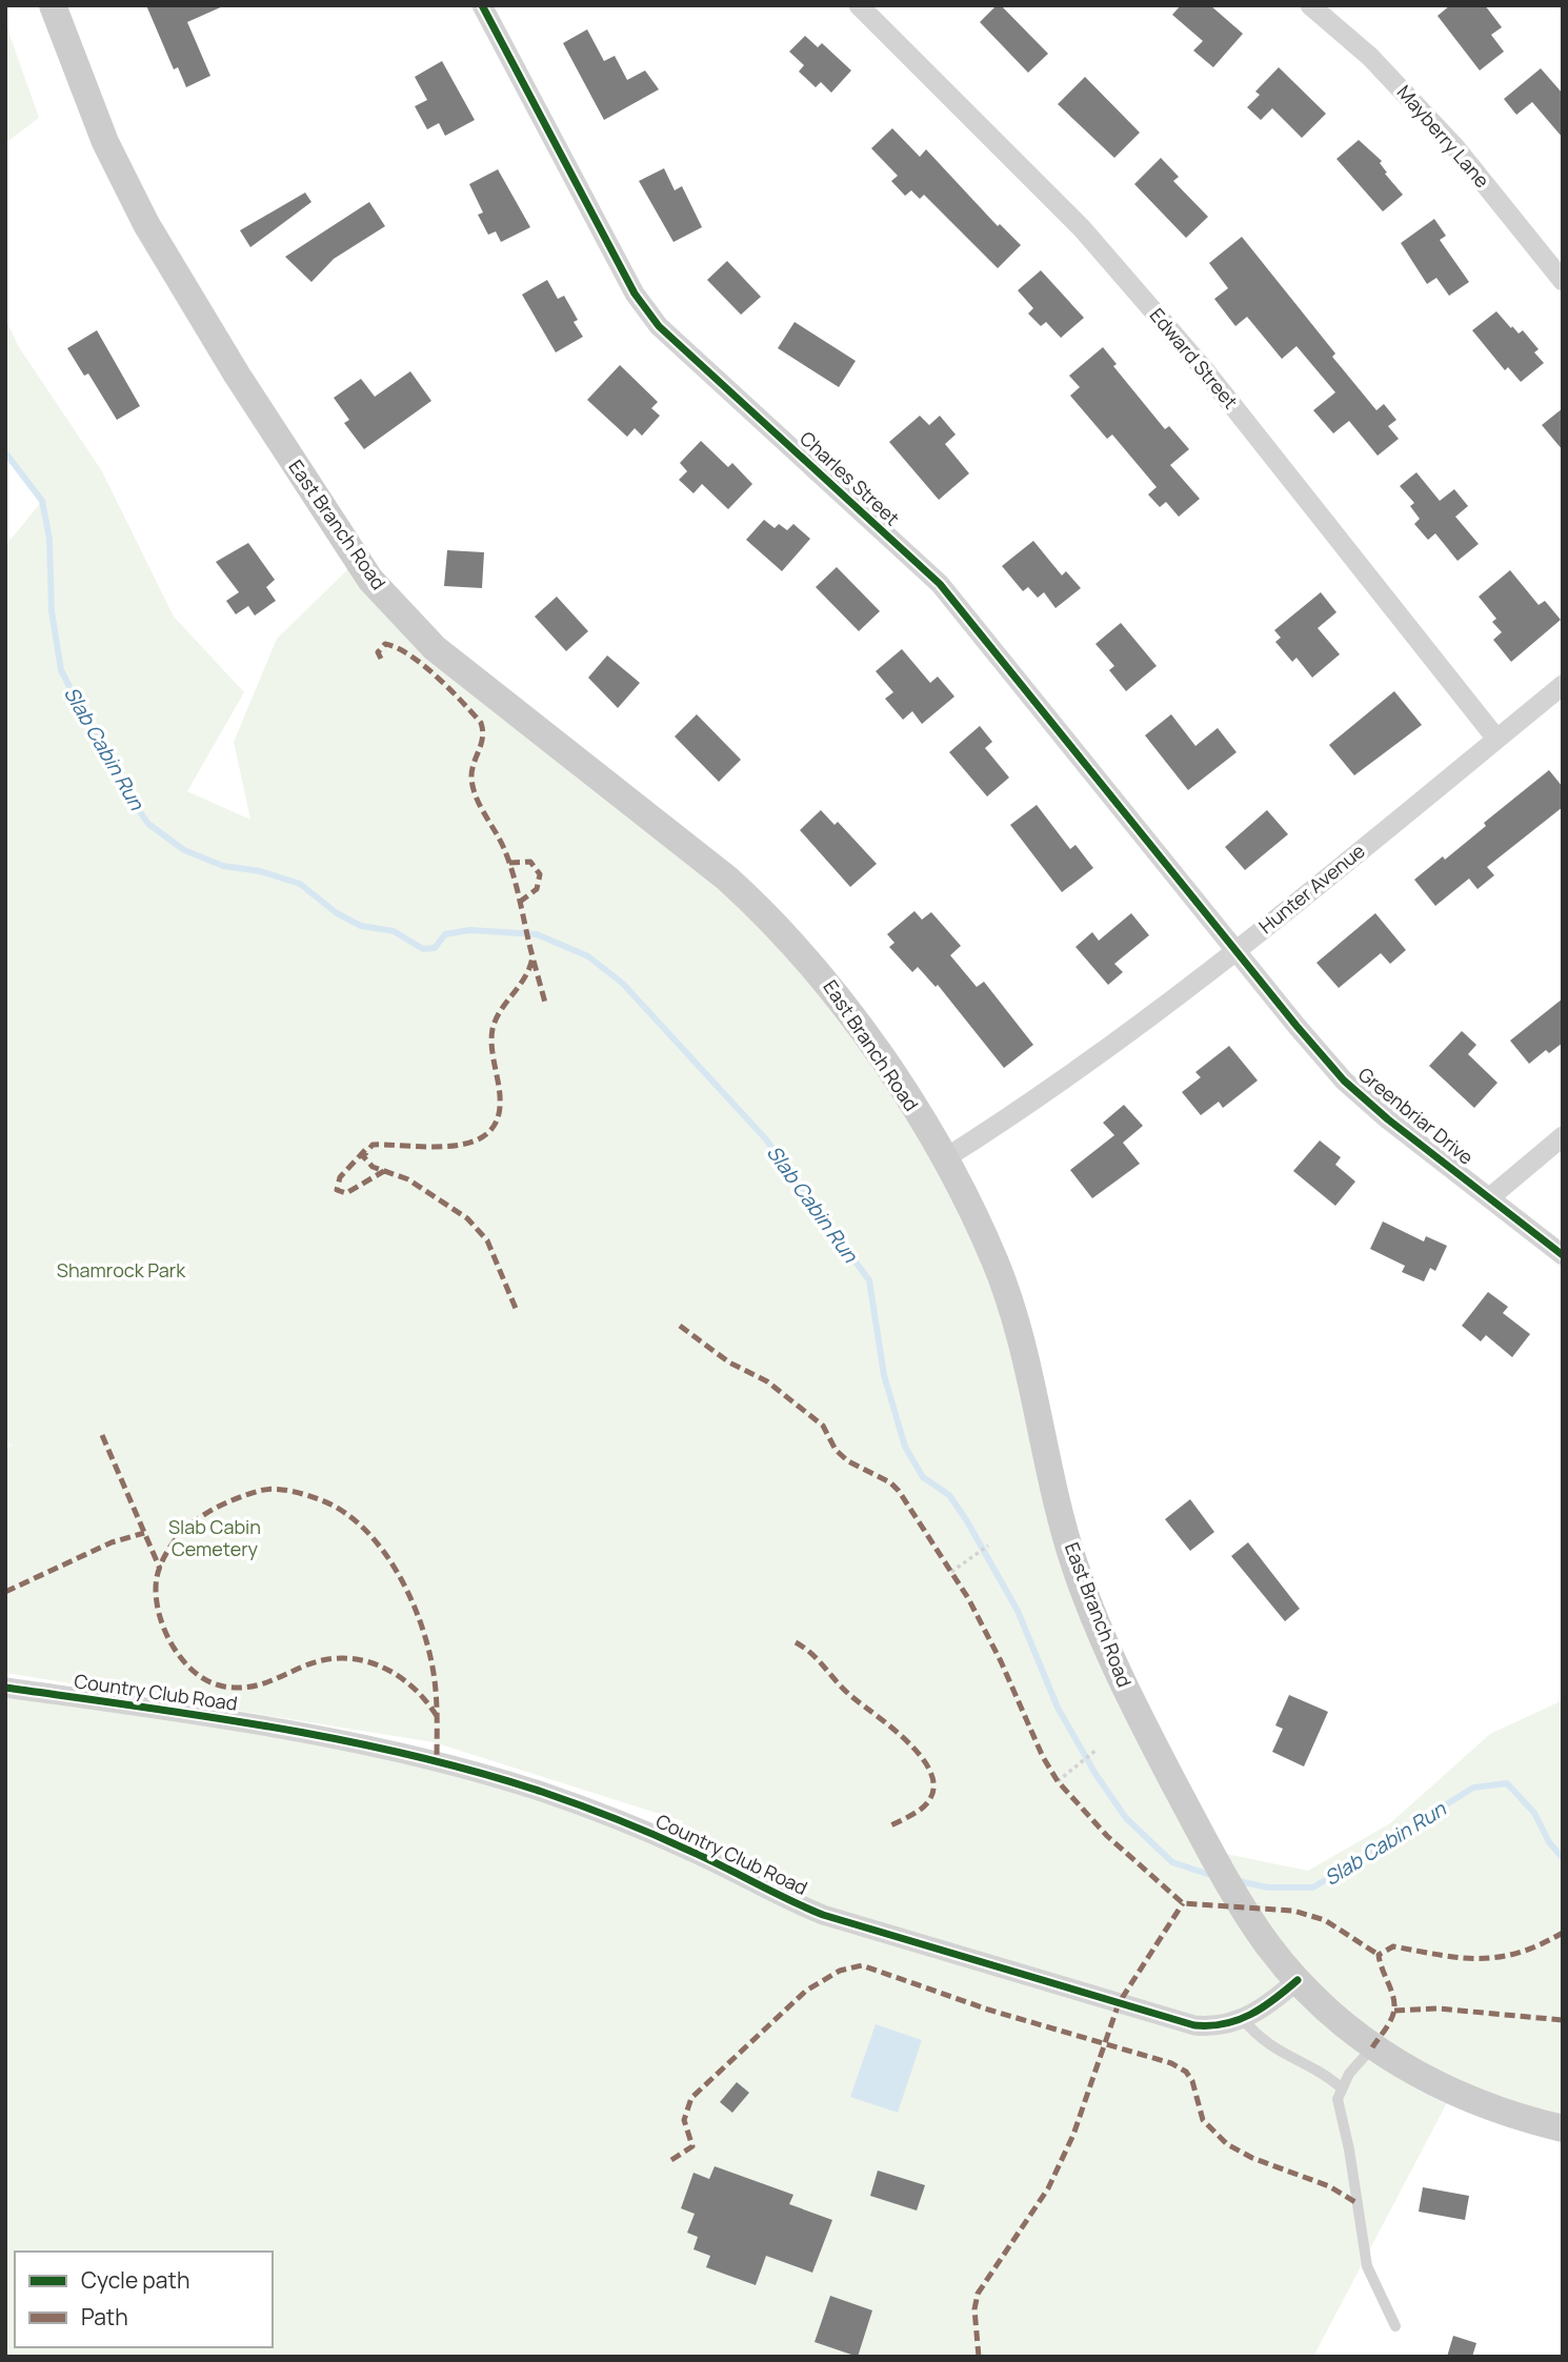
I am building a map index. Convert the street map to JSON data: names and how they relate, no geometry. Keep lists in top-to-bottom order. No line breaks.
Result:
{"streets":{"main road":["East Branch Road"],"street":["Mayberry Lane","Edward Street","Charles Street","Hunter Avenue","Greenbriar Drive","Country Club Road"]},"crossings":[["Edward Street","Hunter Avenue"],["Charles Street","Hunter Avenue"],["Charles Street","Greenbriar Drive"],["East Branch Road","Hunter Avenue"],["East Branch Road","Country Club Road"],["Hunter Avenue","Greenbriar Drive"]],"water":["Slab Cabin Run"],"parks":["Shamrock Park","Slab Cabin Cemetery"],"legend":["Cycle path","Path"]}
